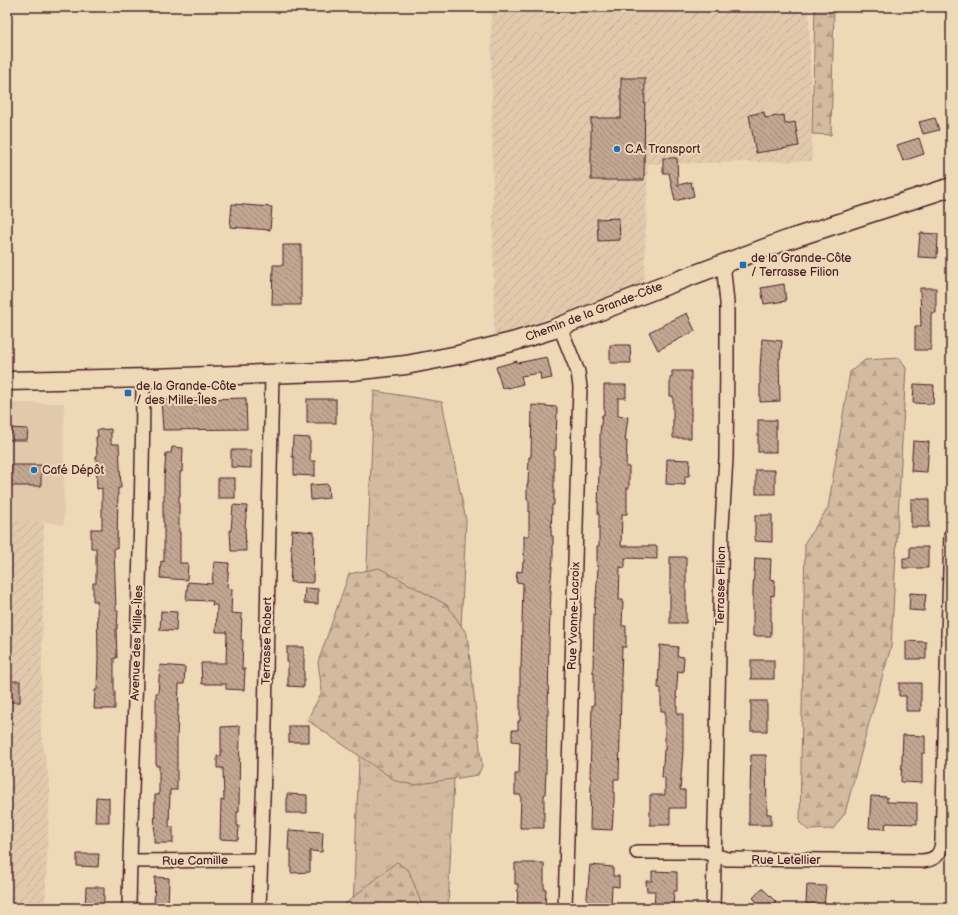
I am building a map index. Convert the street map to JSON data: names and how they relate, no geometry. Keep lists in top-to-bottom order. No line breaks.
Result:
{"streets":{"main road":["Chemin de la Grande-Côte"],"street":["Terrasse Filion","Rue Yvonne-Lacroix","Terrasse Robert","Avenue des Mille-Îles","Rue Letellier","Rue Camille"]},"crossings":[["Chemin de la Grande-Côte","Terrasse Filion"],["Chemin de la Grande-Côte","Rue Yvonne-Lacroix"],["Chemin de la Grande-Côte","Terrasse Robert"],["Chemin de la Grande-Côte","Avenue des Mille-Îles"],["Terrasse Filion","Rue Letellier"],["Terrasse Robert","Rue Camille"],["Avenue des Mille-Îles","Rue Camille"]],"places":{"other":["C.A. Transport","Café Dépôt"],"transit":["de la Grande-Côte / Terrasse Filion","de la Grande-Côte / des Mille-Îles"]}}
